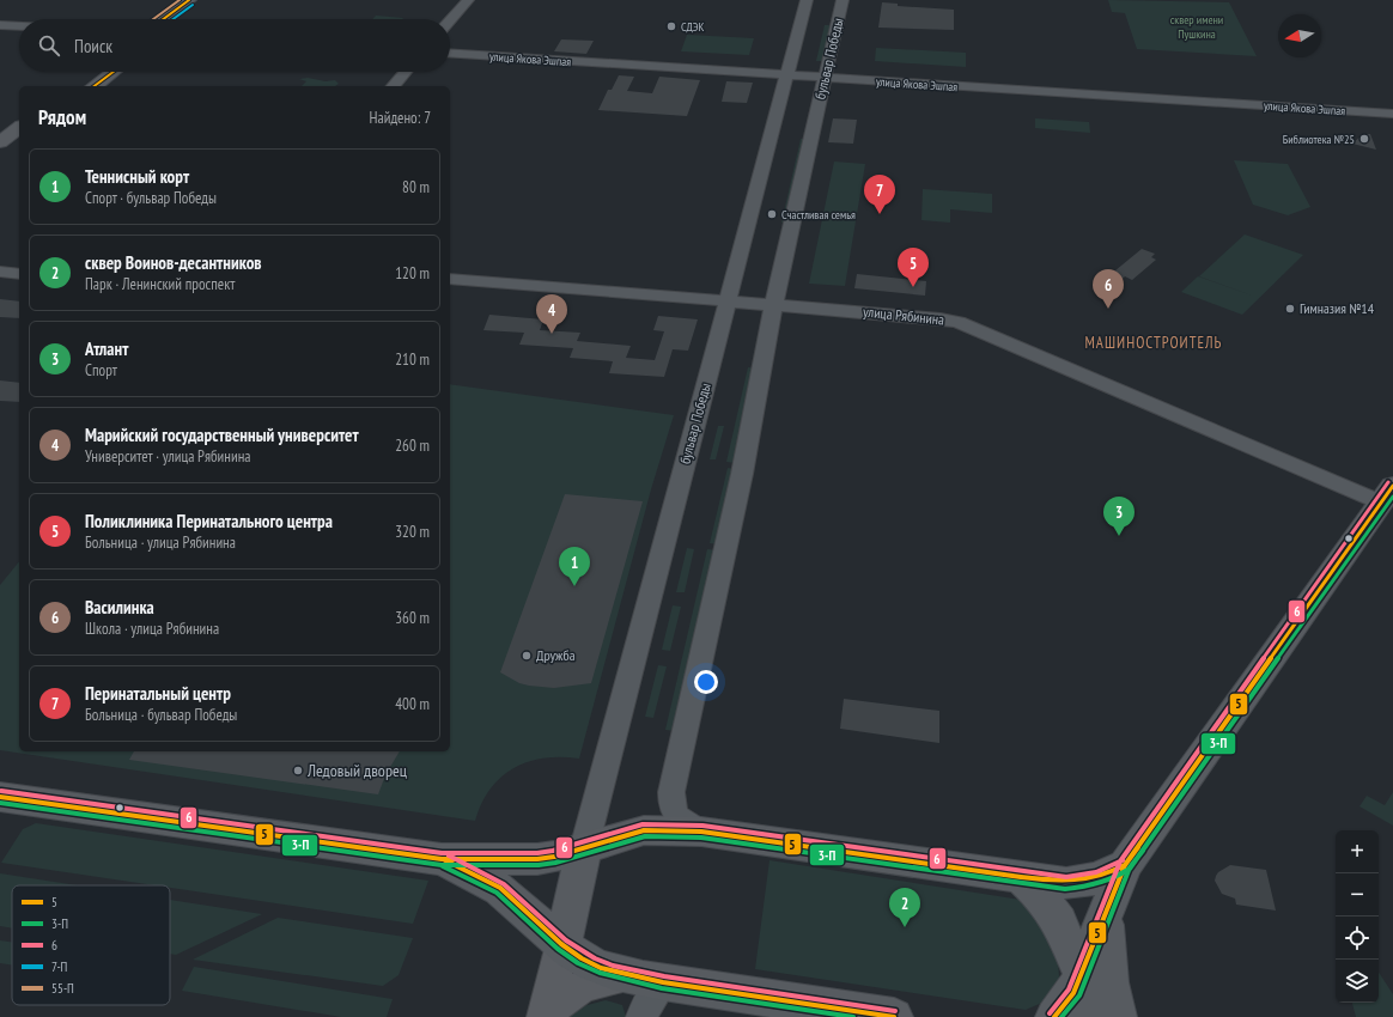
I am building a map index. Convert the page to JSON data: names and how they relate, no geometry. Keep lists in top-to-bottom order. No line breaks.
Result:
{"streets":{"street":["улица Якова Эшпая","бульвар Победы","улица Рябинина"]},"crossings":[["улица Якова Эшпая","бульвар Победы"],["бульвар Победы","улица Рябинина"]],"districts":["МАШИНОСТРОИТЕЛЬ"],"parks":["сквер имени Пушкина"],"places":["СДЭК","Библиотека №25","Счастливая семья","Гимназия №14","Дружба","Ледовый дворец"],"lines":["transit line 5","transit line 55-П","transit line 7-П","transit line 6","transit line 3-П"],"legend":["5","3-П","6","7-П","55-П"],"north":"left","page":{"search":"Поиск","heading":["Рядом","Найдено: 7"],"list":[{"mark":"1","name":"Теннисный корт","note":"Спорт · бульвар Победы","value":"80 m"},{"mark":"2","name":"сквер Воинов-десантников","note":"Парк · Ленинский проспект","value":"120 m"},{"mark":"3","name":"Атлант","note":"Спорт","value":"210 m"},{"mark":"4","name":"Марийский государственный университет","note":"Университет · улица Рябинина","value":"260 m"},{"mark":"5","name":"Поликлиника Перинатального центра","note":"Больница · улица Рябинина","value":"320 m"},{"mark":"6","name":"Василинка","note":"Школа · улица Рябинина","value":"360 m"},{"mark":"7","name":"Перинатальный центр","note":"Больница · бульвар Победы","value":"400 m"}],"pins":["7","5","6","4","3","1","2"],"map_buttons":["+","−"]}}
